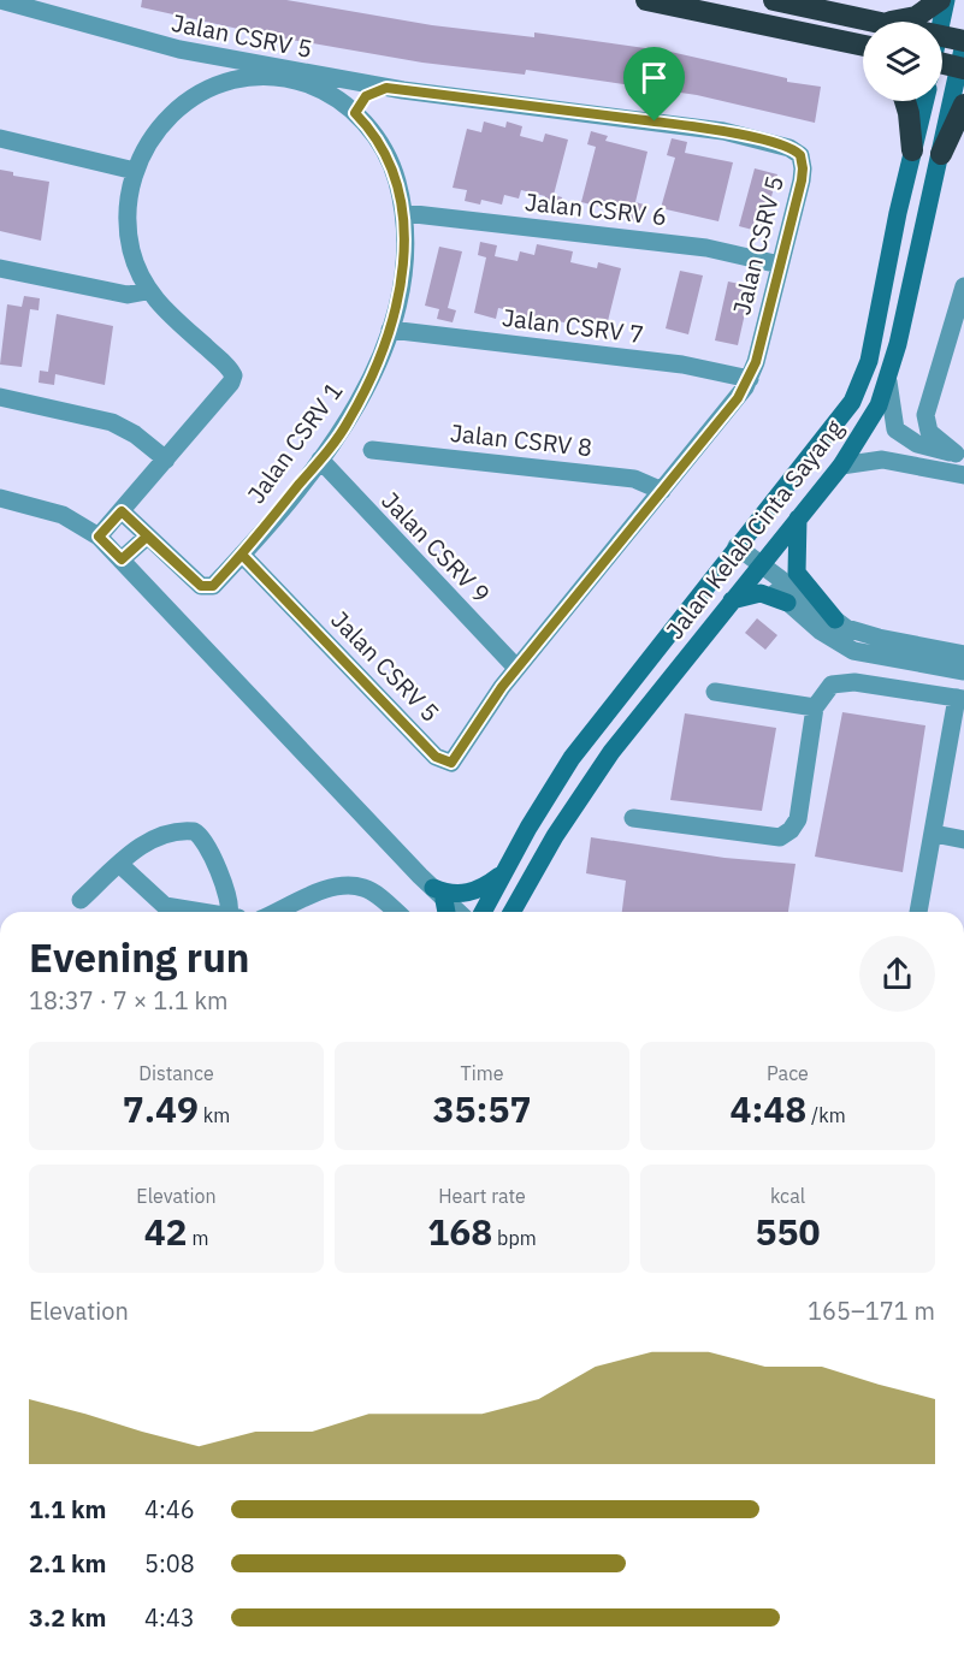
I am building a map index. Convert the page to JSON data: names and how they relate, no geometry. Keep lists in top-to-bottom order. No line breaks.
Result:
{"streets":{"main road":["Jalan Kelab Cinta Sayang"],"street":["Jalan CSRV 5","Jalan CSRV 6","Jalan CSRV 7","Jalan CSRV 8","Jalan CSRV 1","Jalan CSRV 9"]},"crossings":[["Jalan CSRV 5","Jalan CSRV 6"],["Jalan CSRV 5","Jalan CSRV 7"],["Jalan CSRV 5","Jalan CSRV 8"],["Jalan CSRV 5","Jalan CSRV 1"],["Jalan CSRV 5","Jalan CSRV 9"],["Jalan CSRV 6","Jalan CSRV 1"],["Jalan CSRV 7","Jalan CSRV 1"],["Jalan CSRV 1","Jalan CSRV 9"]],"page":{"heading":["Evening run","18:37 · 7 × 1.1 km"],"stats":[["Distance","7.49 km"],["Time","35:57"],["Pace","4:48 /km"],["Elevation","42 m"],["Heart rate","168 bpm"],["kcal","550"]],"chart":["Elevation","165–171 m"],"list":[{"name":"1.1 km","note":"4:46"},{"name":"2.1 km","note":"5:08"},{"name":"3.2 km","note":"4:43"}]}}
